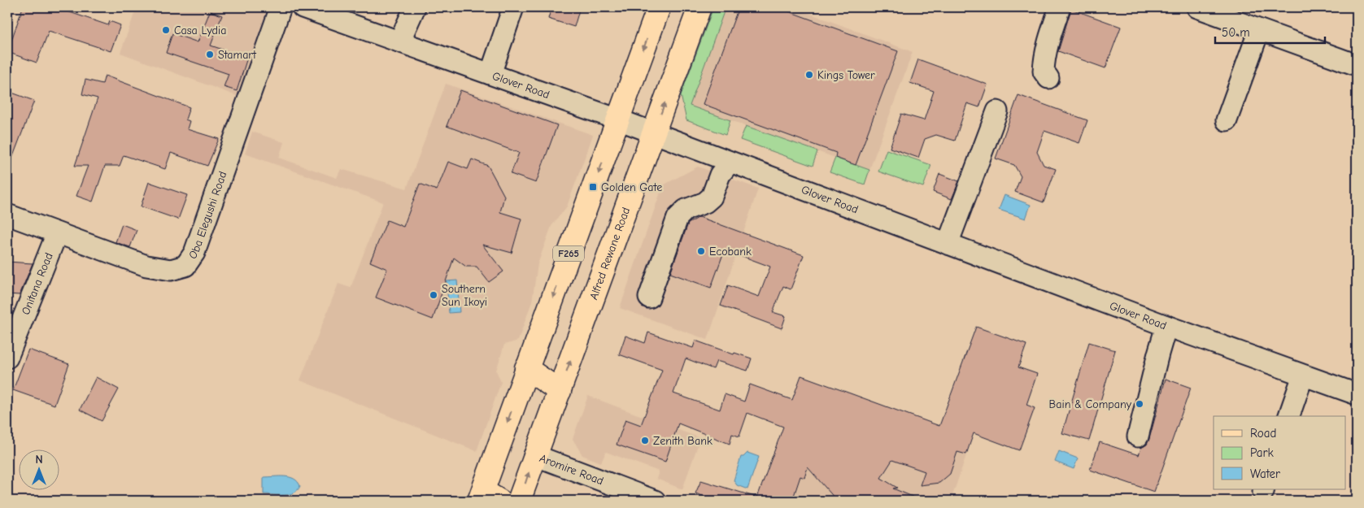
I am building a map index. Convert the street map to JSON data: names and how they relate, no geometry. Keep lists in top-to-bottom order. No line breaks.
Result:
{"streets":{"main road":["F265","Alfred Rewane Road"],"street":["Glover Road","Oba Elegushi Road","Onitana Road","Aromire Road"]},"crossings":[["Glover Road","F265"],["Glover Road","Alfred Rewane Road"],["Oba Elegushi Road","Onitana Road"],["Alfred Rewane Road","Aromire Road"]],"places":{"other":["Casa Lydia","Stamart","Kings Tower","Ecobank","Southern Sun Ikoyi","Bain & Company","Zenith Bank"],"transit":["Golden Gate"]},"legend":["Road","Park","Water"],"scale_bar":"50 m","north":"top"}
